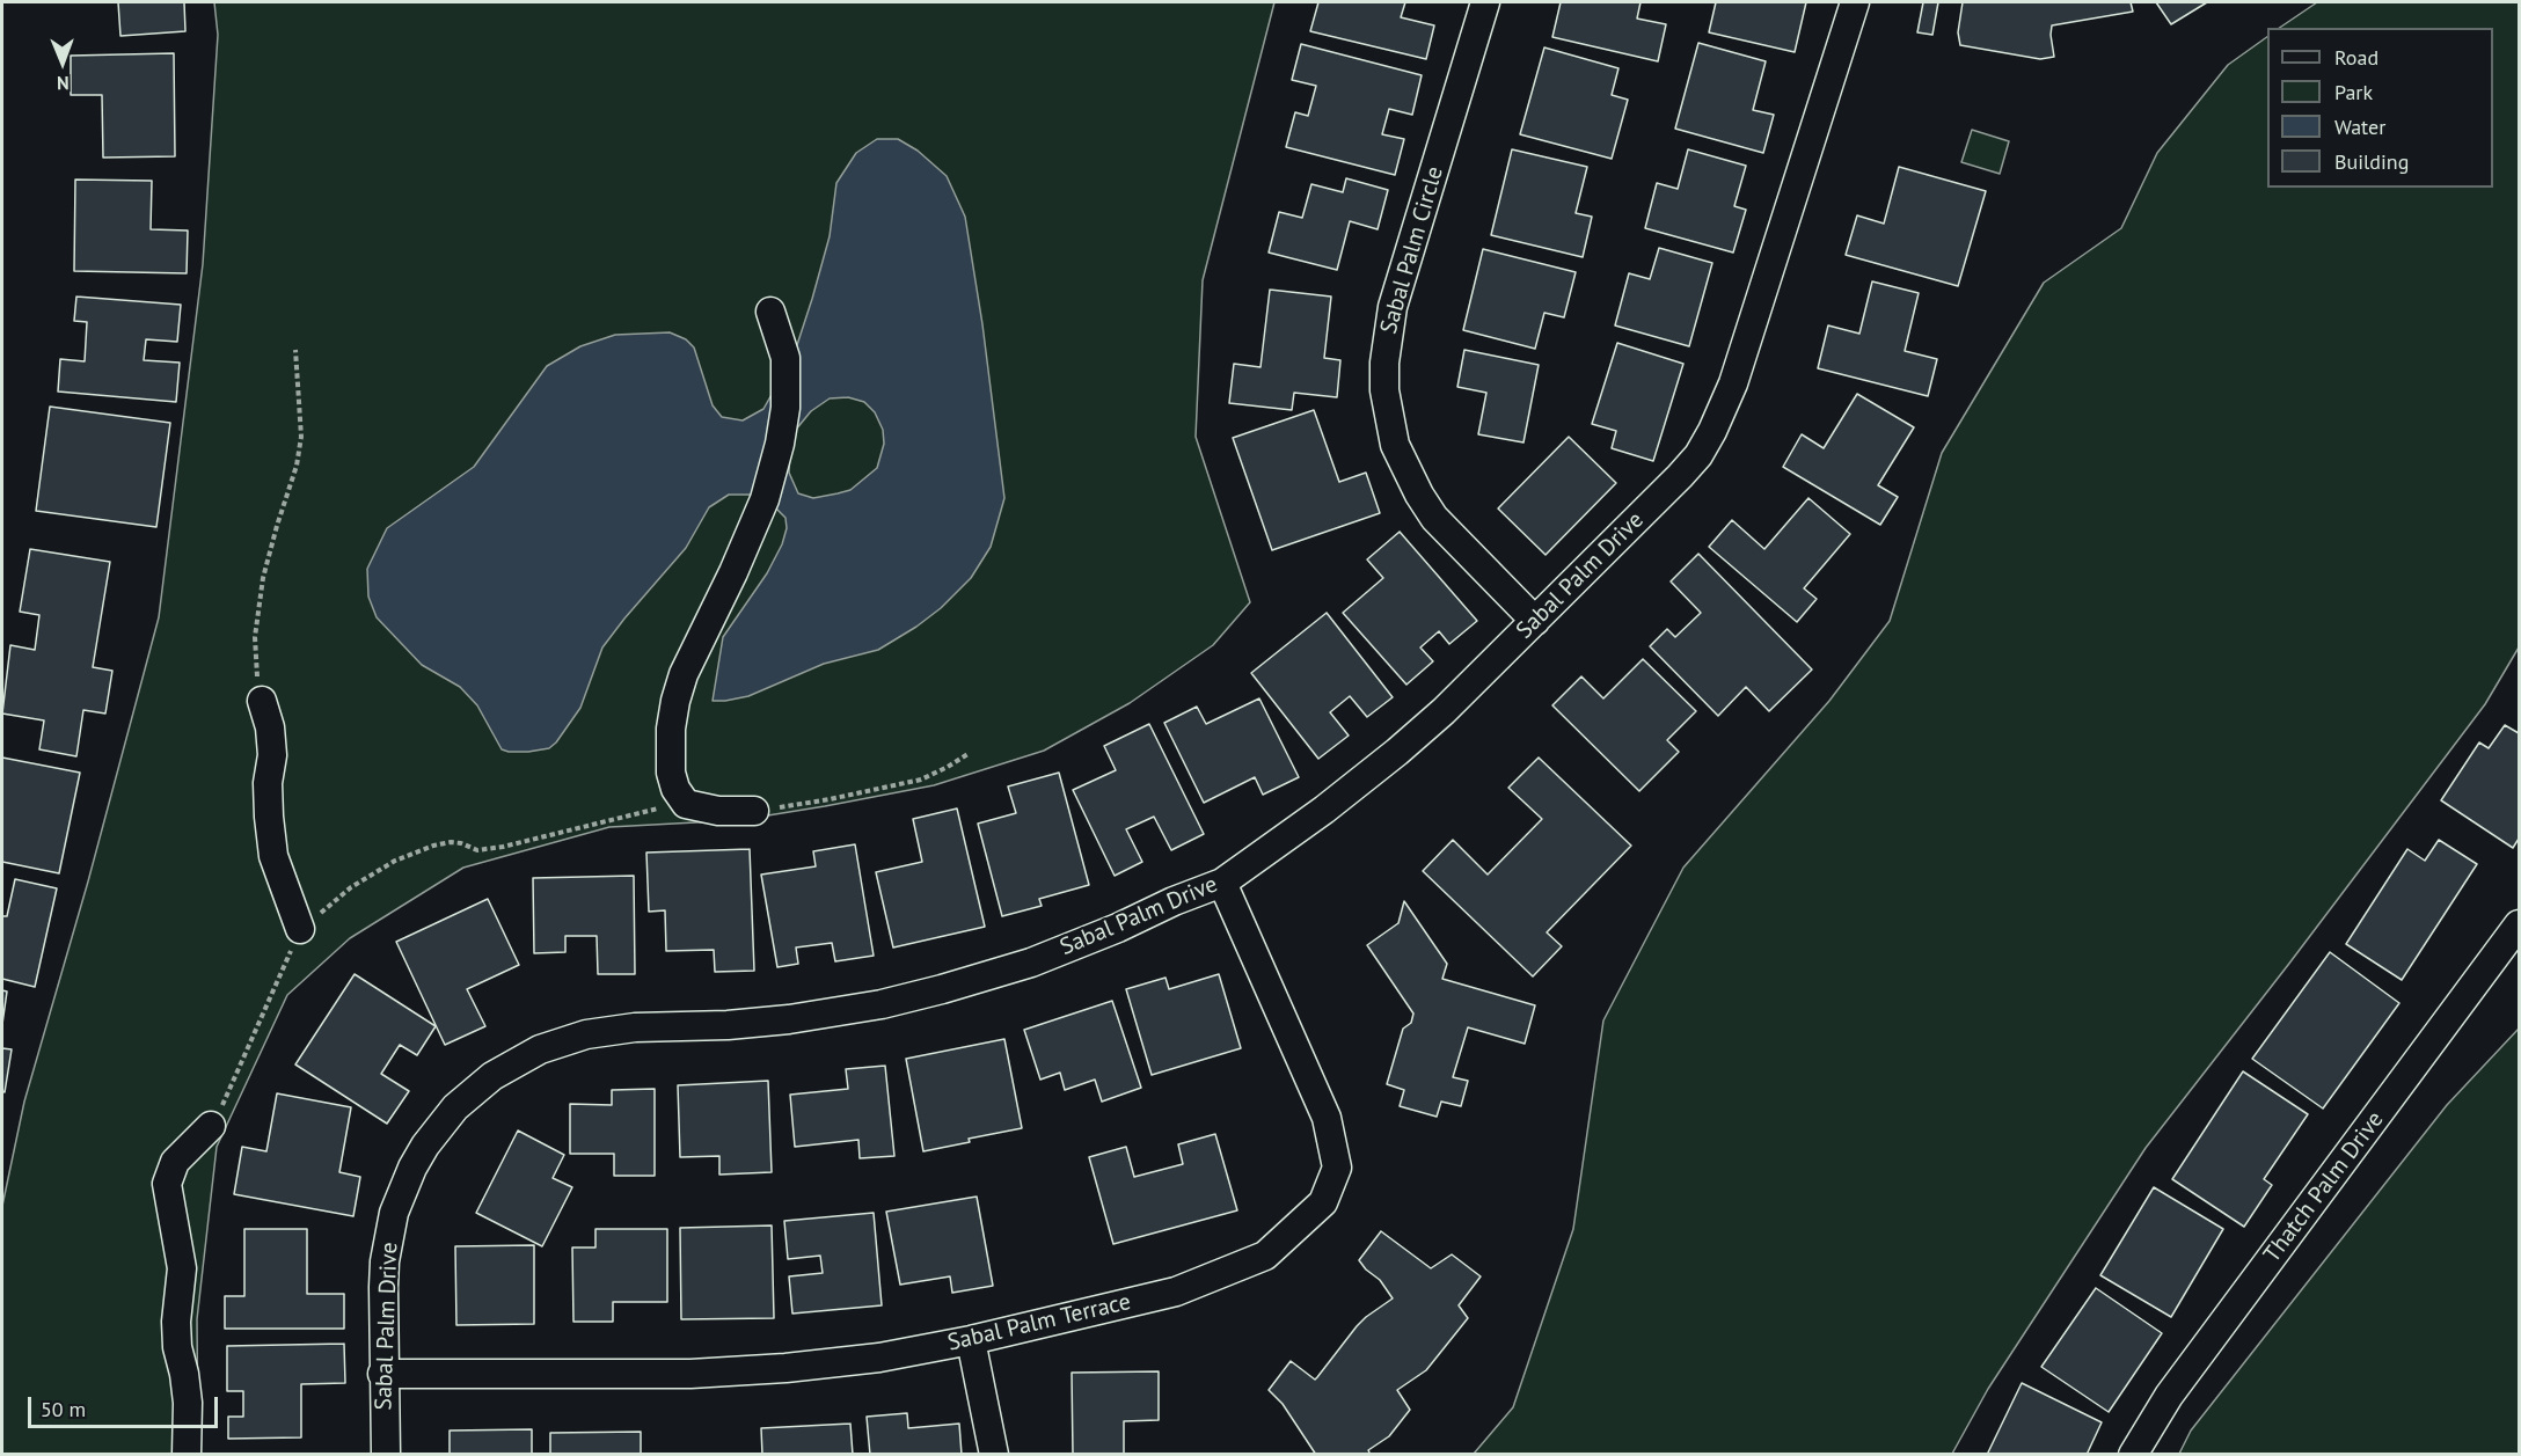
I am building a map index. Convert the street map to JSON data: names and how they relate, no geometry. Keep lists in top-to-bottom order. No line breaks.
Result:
{"streets":{"street":["Sabal Palm Circle","Sabal Palm Drive","Thatch Palm Drive","Sabal Palm Terrace"]},"crossings":[["Sabal Palm Circle","Sabal Palm Drive"],["Sabal Palm Drive","Sabal Palm Terrace"]],"legend":["Road","Park","Water","Building"],"scale_bar":"50 m","north":"bottom"}
